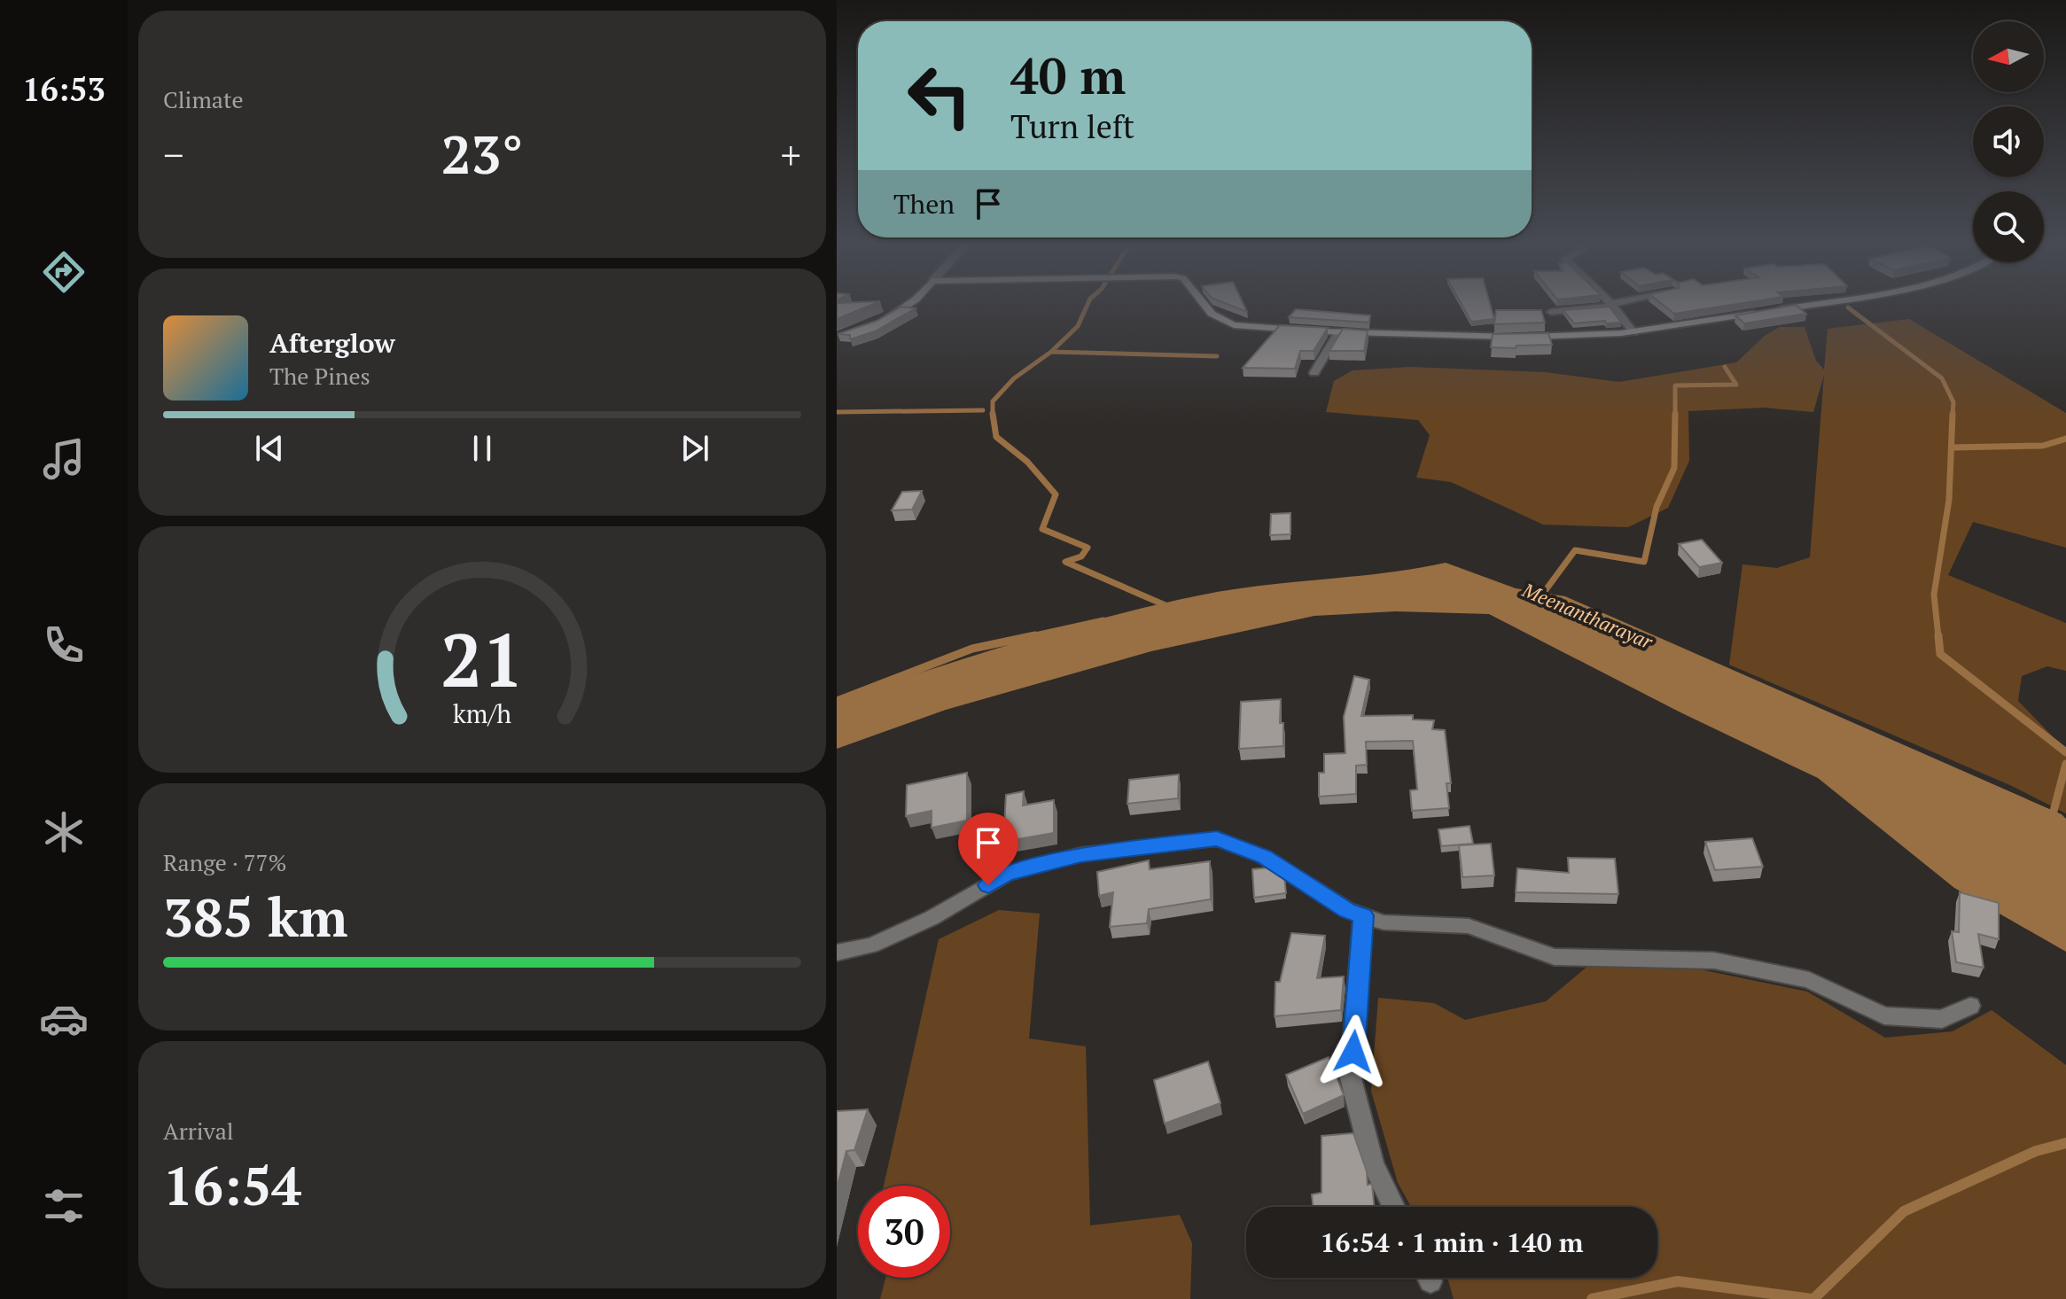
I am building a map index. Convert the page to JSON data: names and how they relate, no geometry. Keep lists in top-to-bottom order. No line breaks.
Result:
{"water":["Meenantharayar"],"north":"left","page":{"tabs":"16:53","tile":["Climate",["Range · 77%","385 km"],["Arrival","16:54"]],"turn":["40 m","Turn left"],"heat":["−","23°","+"],"then":"Then","song":["Afterglow","The Pines"],"limit":"30","trip":"16:54 · 1 min · 140 m","gauge":["21","km/h"]}}
